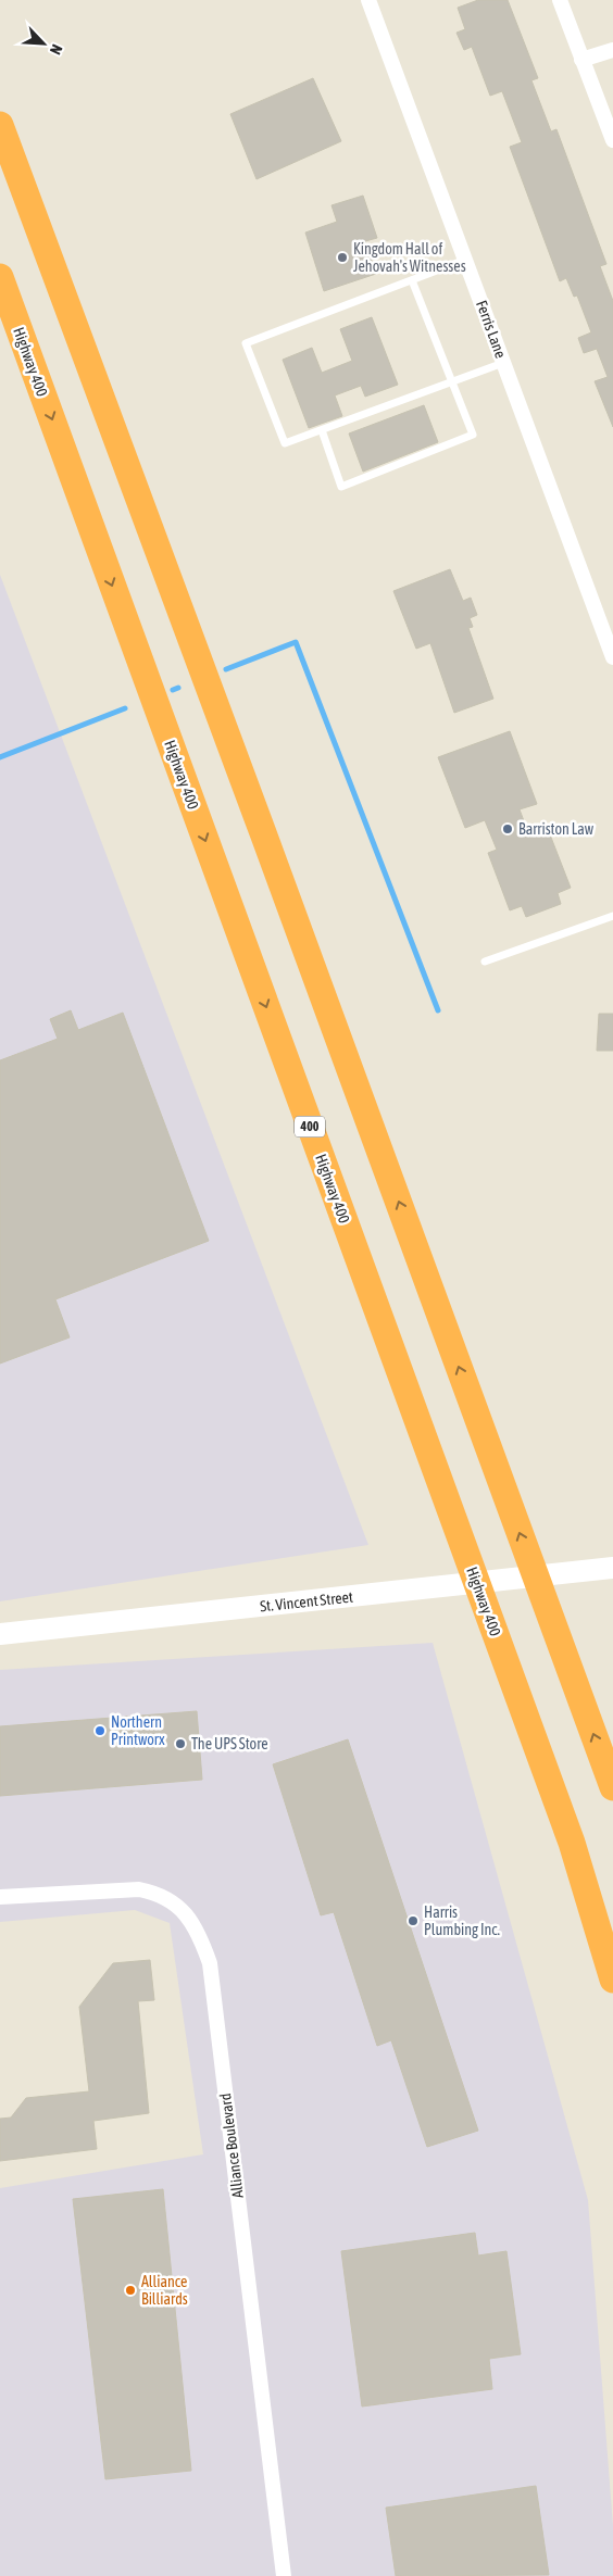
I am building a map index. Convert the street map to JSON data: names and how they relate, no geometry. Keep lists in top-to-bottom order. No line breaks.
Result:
{"streets":{"highway":["Highway 400","400"],"main road":["St. Vincent Street"],"street":["Ferris Lane","Alliance Boulevard"]},"places":["Kingdom Hall of Jehovah's Witnesses","Barriston Law","Northern Printworx","The UPS Store","Harris Plumbing Inc.","Alliance Billiards"],"north":"bottom right"}
